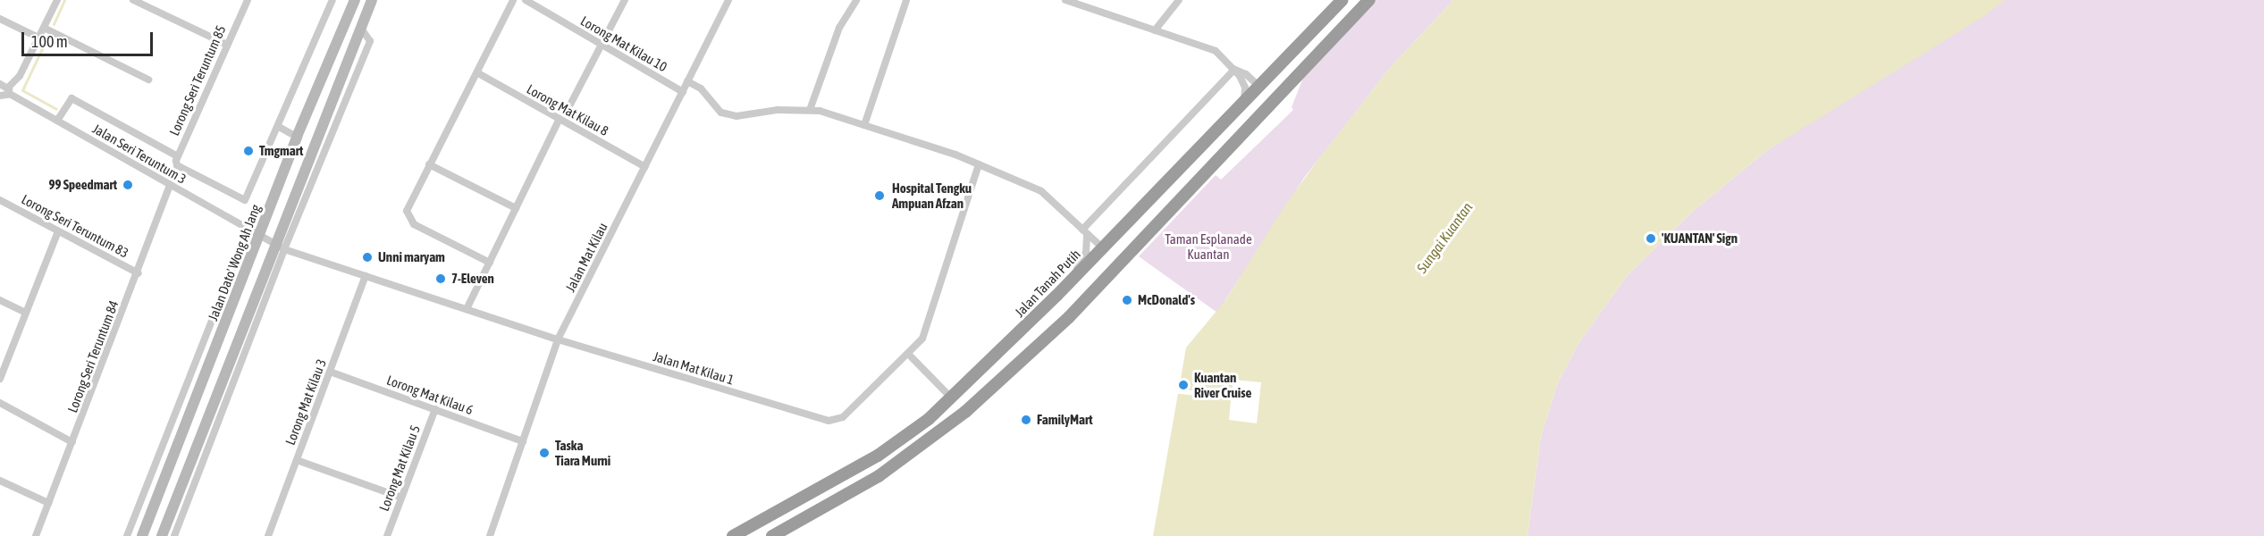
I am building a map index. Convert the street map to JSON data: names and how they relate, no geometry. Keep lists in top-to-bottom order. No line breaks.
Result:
{"streets":{"highway":["Jalan Tanah Putih"],"main road":["Jalan Dato' Wong Ah Jang"],"street":["Lorong Mat Kilau 10","Lorong Seri Teruntum 85","Lorong Mat Kilau 8","Jalan Seri Teruntum 3","Lorong Seri Teruntum 83","Jalan Mat Kilau","Lorong Seri Teruntum 84","Jalan Mat Kilau 1","Lorong Mat Kilau 6","Lorong Mat Kilau 3","Lorong Mat Kilau 5"]},"crossings":[["Lorong Mat Kilau 10","Jalan Mat Kilau"],["Lorong Mat Kilau 8","Jalan Mat Kilau"],["Jalan Seri Teruntum 3","Jalan Dato' Wong Ah Jang"],["Jalan Seri Teruntum 3","Lorong Seri Teruntum 84"],["Jalan Seri Teruntum 3","Jalan Mat Kilau 1"],["Lorong Seri Teruntum 83","Lorong Seri Teruntum 84"],["Jalan Mat Kilau","Jalan Mat Kilau 1"],["Jalan Mat Kilau","Lorong Mat Kilau 6"],["Jalan Dato' Wong Ah Jang","Jalan Mat Kilau 1"],["Jalan Mat Kilau 1","Lorong Mat Kilau 3"],["Lorong Mat Kilau 6","Lorong Mat Kilau 3"],["Lorong Mat Kilau 6","Lorong Mat Kilau 5"]],"water":["Sungai Kuantan"],"parks":["Taman Esplanade Kuantan"],"places":["Tmgmart","99 Speedmart","Hospital Tengku Ampuan Afzan","'KUANTAN' Sign","Unni maryam","7-Eleven","McDonald's","Kuantan River Cruise","FamilyMart","Taska Tiara Murni"],"scale_bar":"100 m"}
